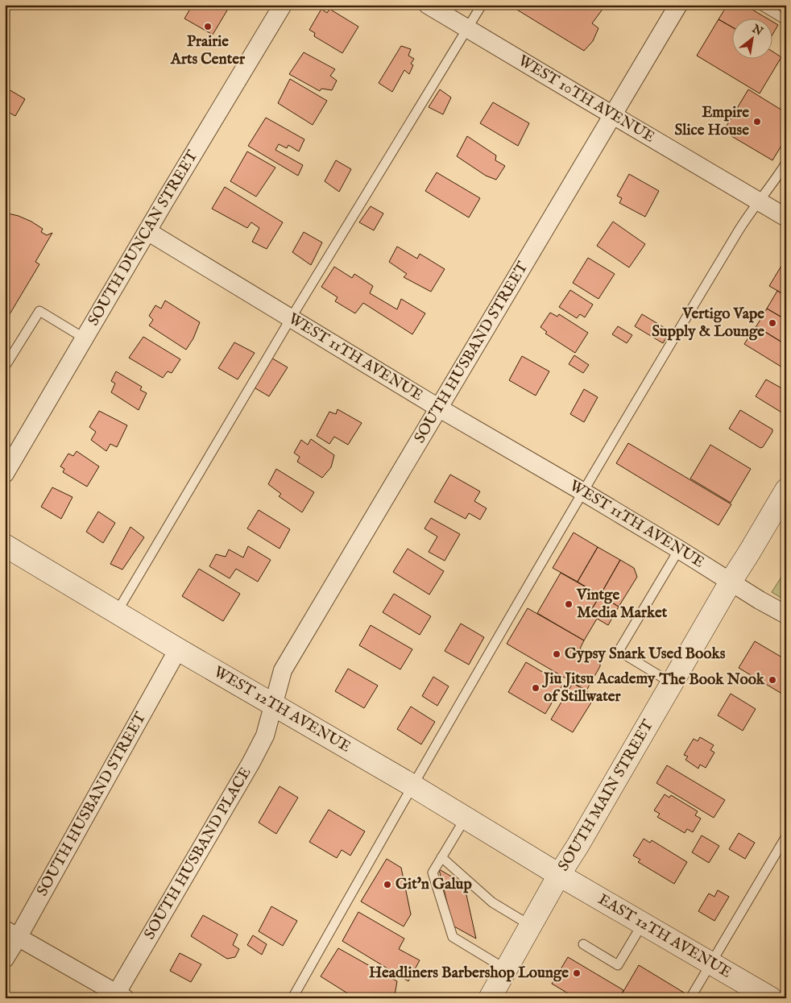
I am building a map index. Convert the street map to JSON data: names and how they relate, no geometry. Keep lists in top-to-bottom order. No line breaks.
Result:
{"streets":{"main road":["WEST 12TH AVENUE","SOUTH MAIN STREET","EAST 12TH AVENUE"],"street":["WEST 10TH AVENUE","SOUTH DUNCAN STREET","SOUTH HUSBAND STREET","WEST 11TH AVENUE","SOUTH HUSBAND PLACE"]},"crossings":[["WEST 10TH AVENUE","SOUTH HUSBAND STREET"],["SOUTH DUNCAN STREET","WEST 11TH AVENUE"],["SOUTH HUSBAND STREET","WEST 11TH AVENUE"],["SOUTH HUSBAND STREET","WEST 12TH AVENUE"],["SOUTH HUSBAND STREET","SOUTH HUSBAND PLACE"],["WEST 11TH AVENUE","SOUTH MAIN STREET"],["WEST 12TH AVENUE","SOUTH MAIN STREET"],["WEST 12TH AVENUE","SOUTH HUSBAND PLACE"],["WEST 12TH AVENUE","EAST 12TH AVENUE"],["SOUTH MAIN STREET","EAST 12TH AVENUE"]],"places":["Prairie Arts Center","Empire Slice House","Vertigo Vape Supply & Lounge","Vintge Media Market","Gypsy Snark Used Books","The Book Nook","Jiu Jitsu Academy of Stillwater","Git'n Galup","Headliners Barbershop Lounge"],"north":"top right"}
